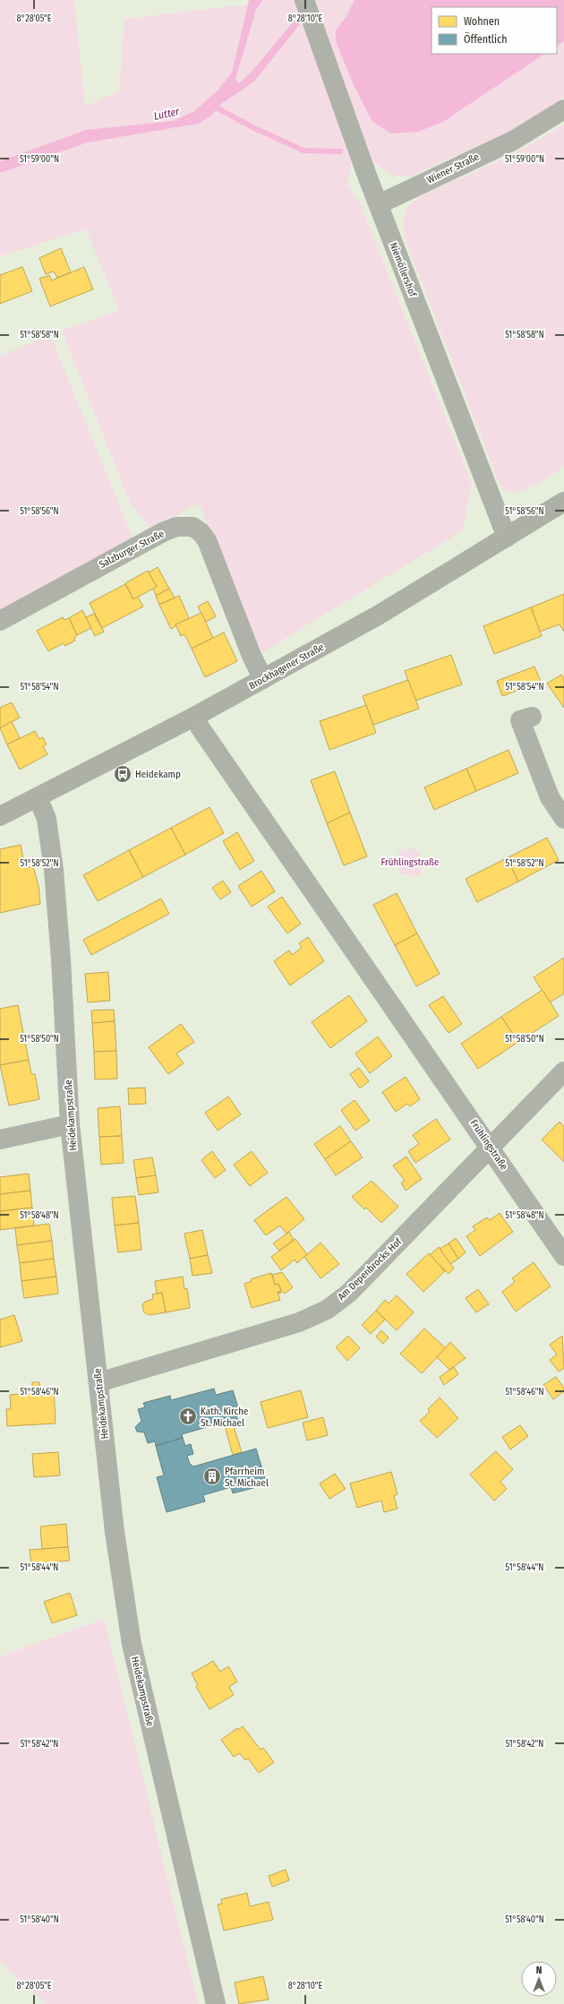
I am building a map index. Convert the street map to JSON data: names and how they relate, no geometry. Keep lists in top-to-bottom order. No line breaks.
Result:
{"streets":{"main road":["Brockhagener Straße"],"street":["Wiener Straße","Niemöllershof","Salzburger Straße","Heidekampstraße","Frühlingstraße","Am Depenbrocks Hof"]},"crossings":[["Wiener Straße","Niemöllershof"],["Niemöllershof","Brockhagener Straße"],["Salzburger Straße","Brockhagener Straße"],["Brockhagener Straße","Heidekampstraße"],["Brockhagener Straße","Frühlingstraße"],["Heidekampstraße","Am Depenbrocks Hof"],["Frühlingstraße","Am Depenbrocks Hof"]],"water":["Lutter"],"parks":["Frühlingstraße"],"places":{"bus stop":["Heidekamp"],"church":["Kath. Kirche St. Michael"],"building":["Pfarrheim St. Michael"]},"legend":["Wohnen","Öffentlich"],"north":"top","coordinates":["8°28'05\"E","8°28'10\"E","51°59'00\"N","51°58'58\"N","51°58'56\"N","51°58'54\"N","51°58'52\"N","51°58'50\"N","51°58'48\"N","51°58'46\"N","51°58'44\"N","51°58'42\"N","51°58'40\"N"]}
